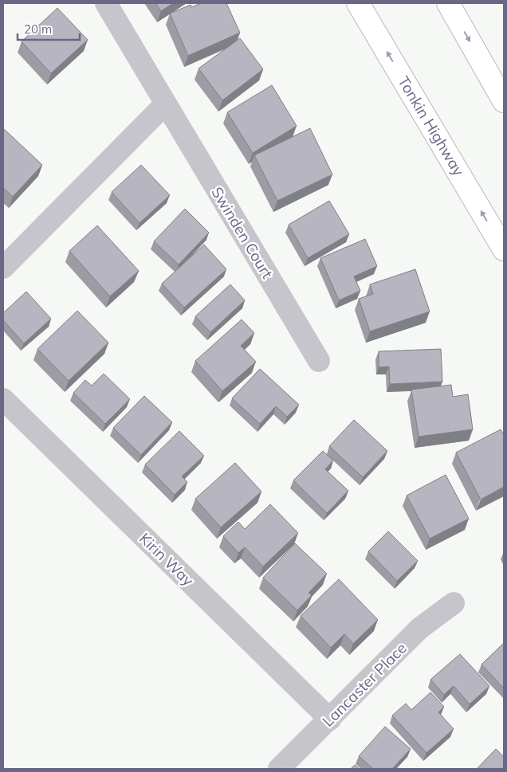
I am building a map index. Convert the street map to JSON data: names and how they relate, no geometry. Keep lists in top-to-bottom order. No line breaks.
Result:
{"streets":{"highway":["Tonkin Highway"],"street":["Swinden Court","Kirin Way","Lancaster Place"]},"crossings":[["Kirin Way","Lancaster Place"]],"scale_bar":"20 m"}
